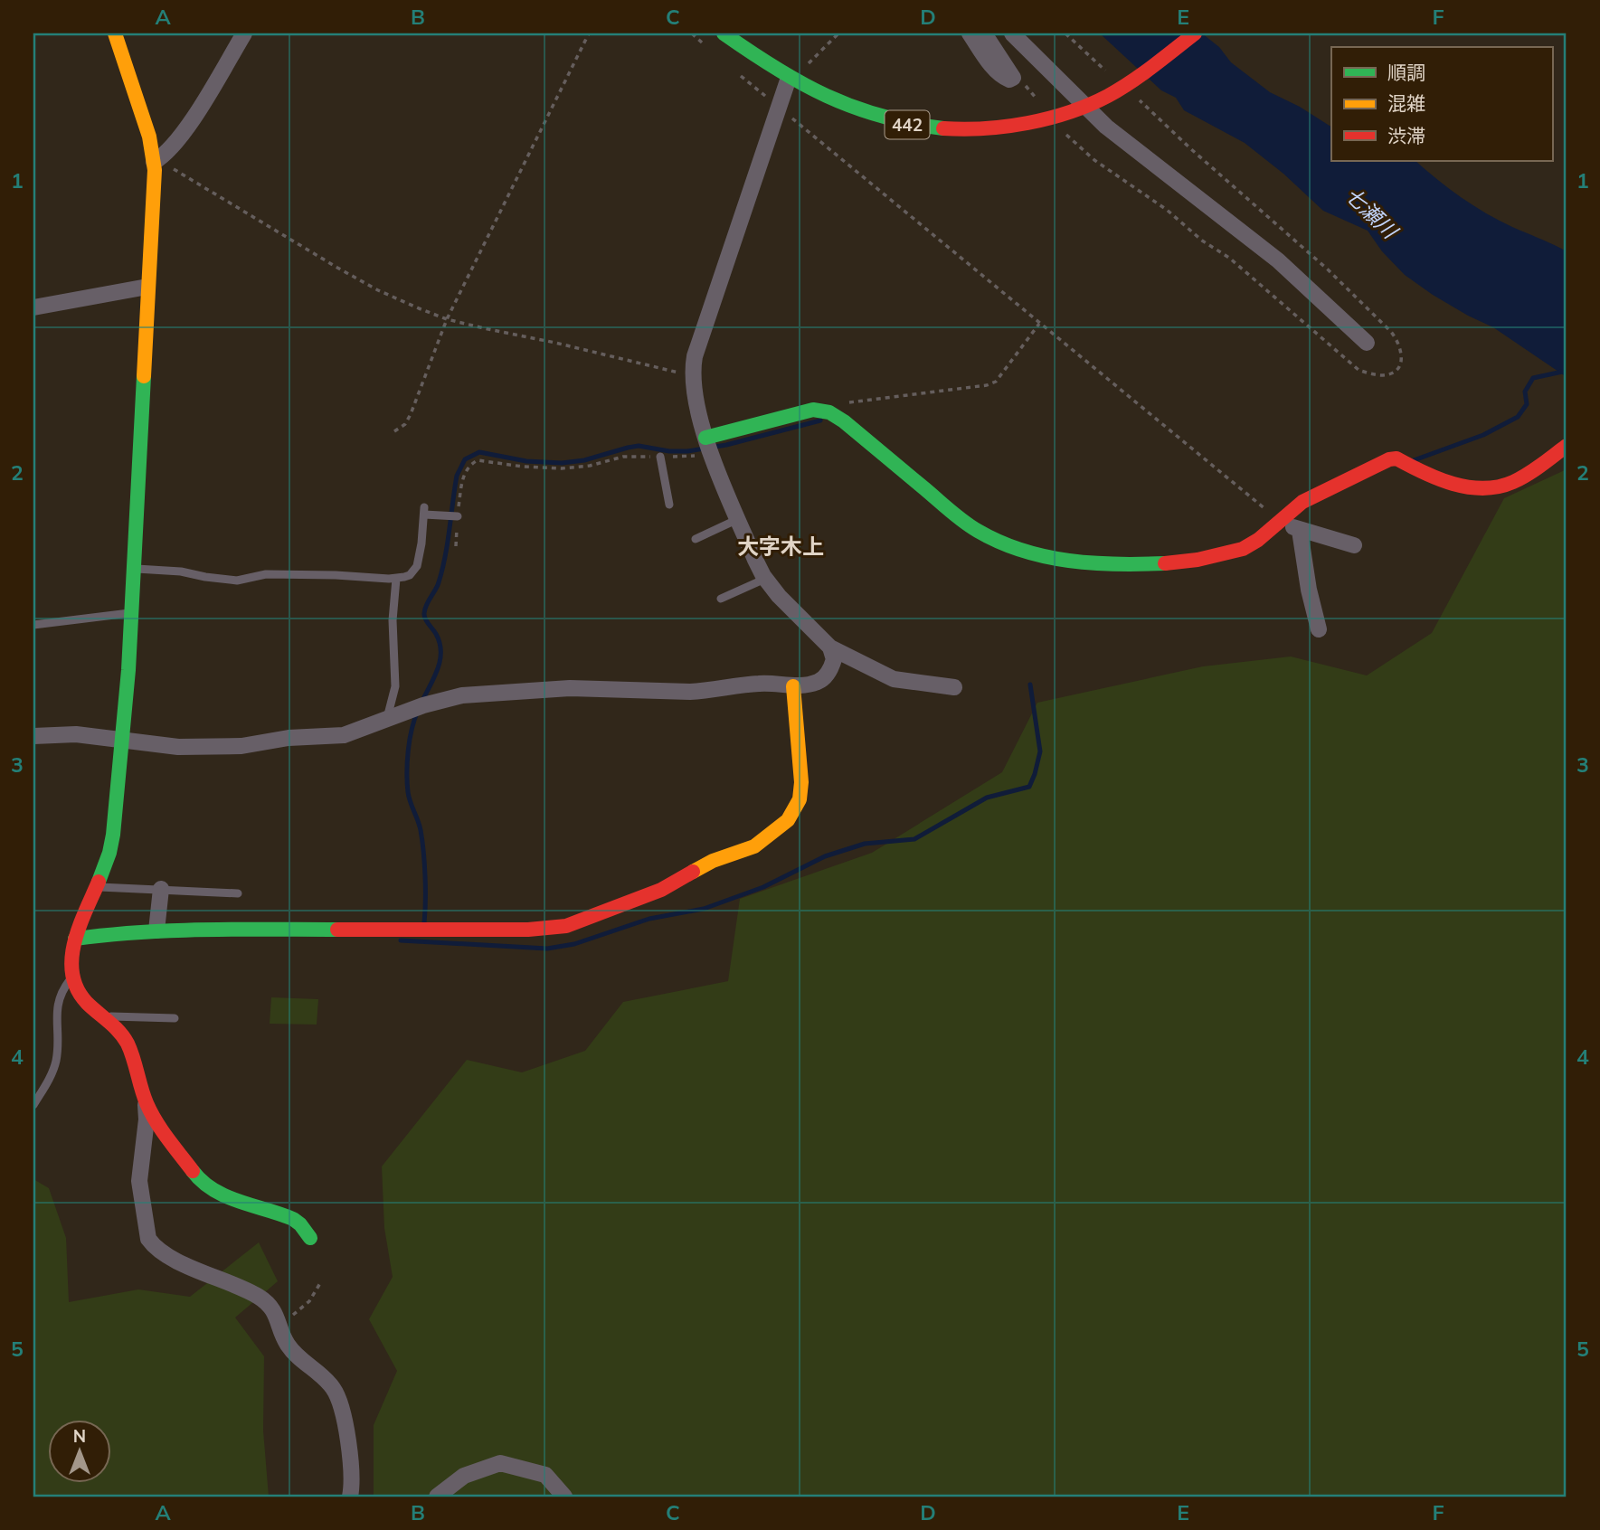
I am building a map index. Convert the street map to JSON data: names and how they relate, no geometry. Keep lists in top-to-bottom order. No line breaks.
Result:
{"streets":{"main road":["442"]},"districts":["大字木上"],"water":["七瀬川"],"legend":["順調","混雑","渋滞"],"north":"top","grid":{"columns":["A","B","C","D","E","F"],"rows":["1","2","3","4","5"]}}
